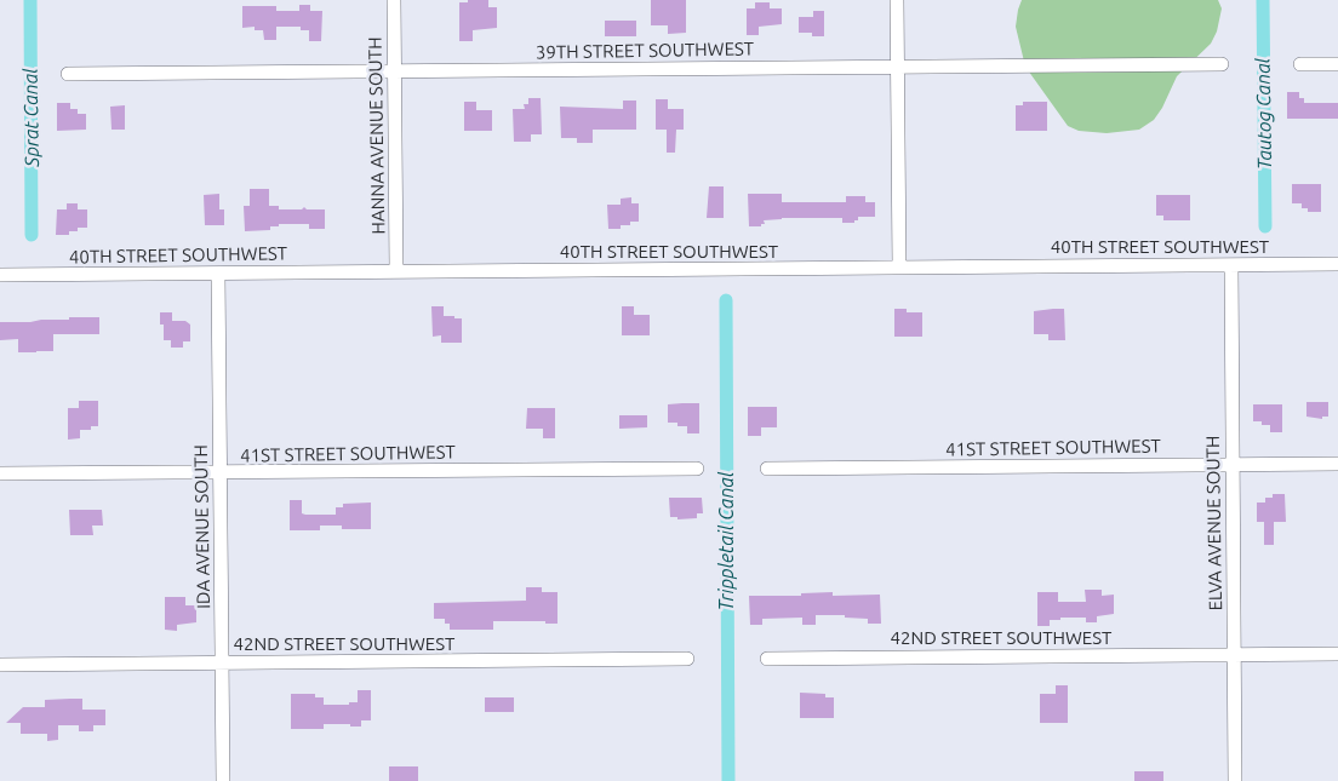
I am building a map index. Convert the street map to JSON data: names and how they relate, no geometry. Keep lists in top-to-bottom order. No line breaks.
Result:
{"streets":{"street":["39TH STREET SOUTHWEST","HANNA AVENUE SOUTH","40TH STREET SOUTHWEST","41ST STREET SOUTHWEST","ELVA AVENUE SOUTH","IDA AVENUE SOUTH","42ND STREET SOUTHWEST"]},"crossings":[["39TH STREET SOUTHWEST","HANNA AVENUE SOUTH"],["HANNA AVENUE SOUTH","40TH STREET SOUTHWEST"],["40TH STREET SOUTHWEST","ELVA AVENUE SOUTH"],["40TH STREET SOUTHWEST","IDA AVENUE SOUTH"],["41ST STREET SOUTHWEST","ELVA AVENUE SOUTH"],["41ST STREET SOUTHWEST","IDA AVENUE SOUTH"],["ELVA AVENUE SOUTH","42ND STREET SOUTHWEST"],["IDA AVENUE SOUTH","42ND STREET SOUTHWEST"]],"water":["Tautog Canal","Sprat Canal","Trippletail Canal"]}
